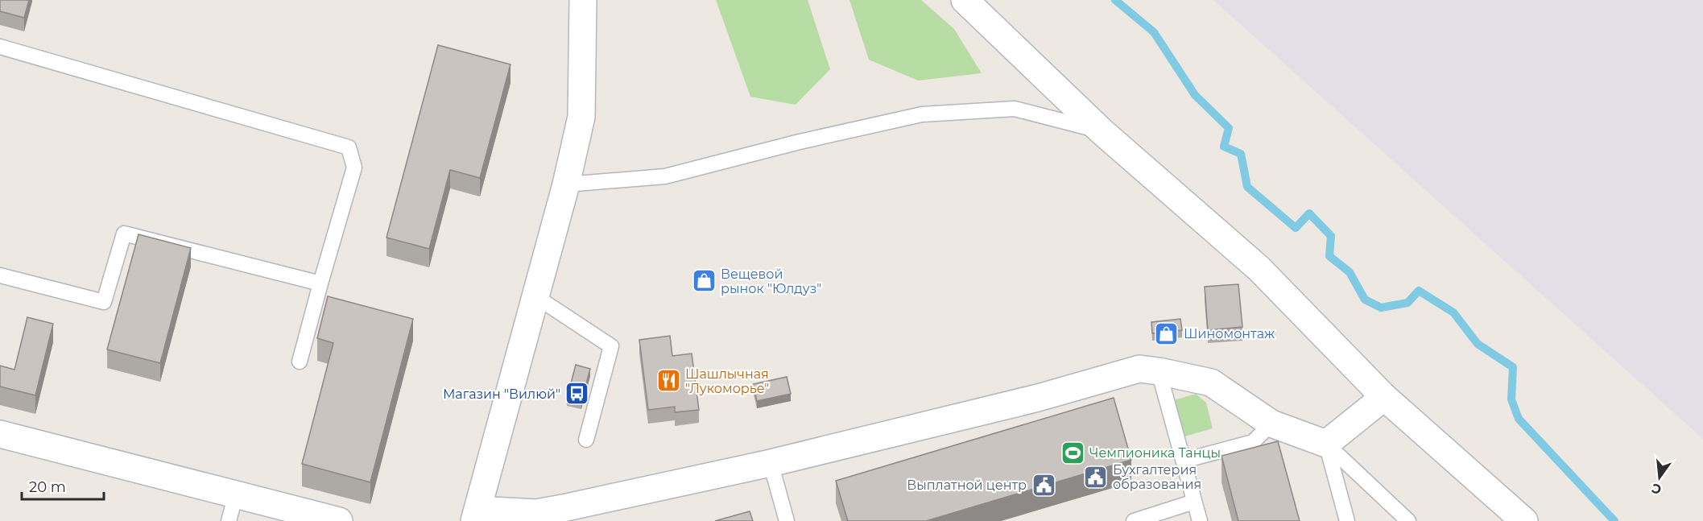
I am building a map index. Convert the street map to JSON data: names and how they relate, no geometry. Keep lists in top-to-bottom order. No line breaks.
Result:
{"places":{"shop":["Вещевой рынок \"Юлдуз\"","Шиномонтаж"],"restaurant":["Шашлычная \"Лукоморье\""],"bus stop":["Магазин \"Вилюй\""],"sports":["Чемпионика Танцы"],"public building":["Бухгалтерия образования","Выплатной центр"]},"scale_bar":"20 m","north":"bottom"}
